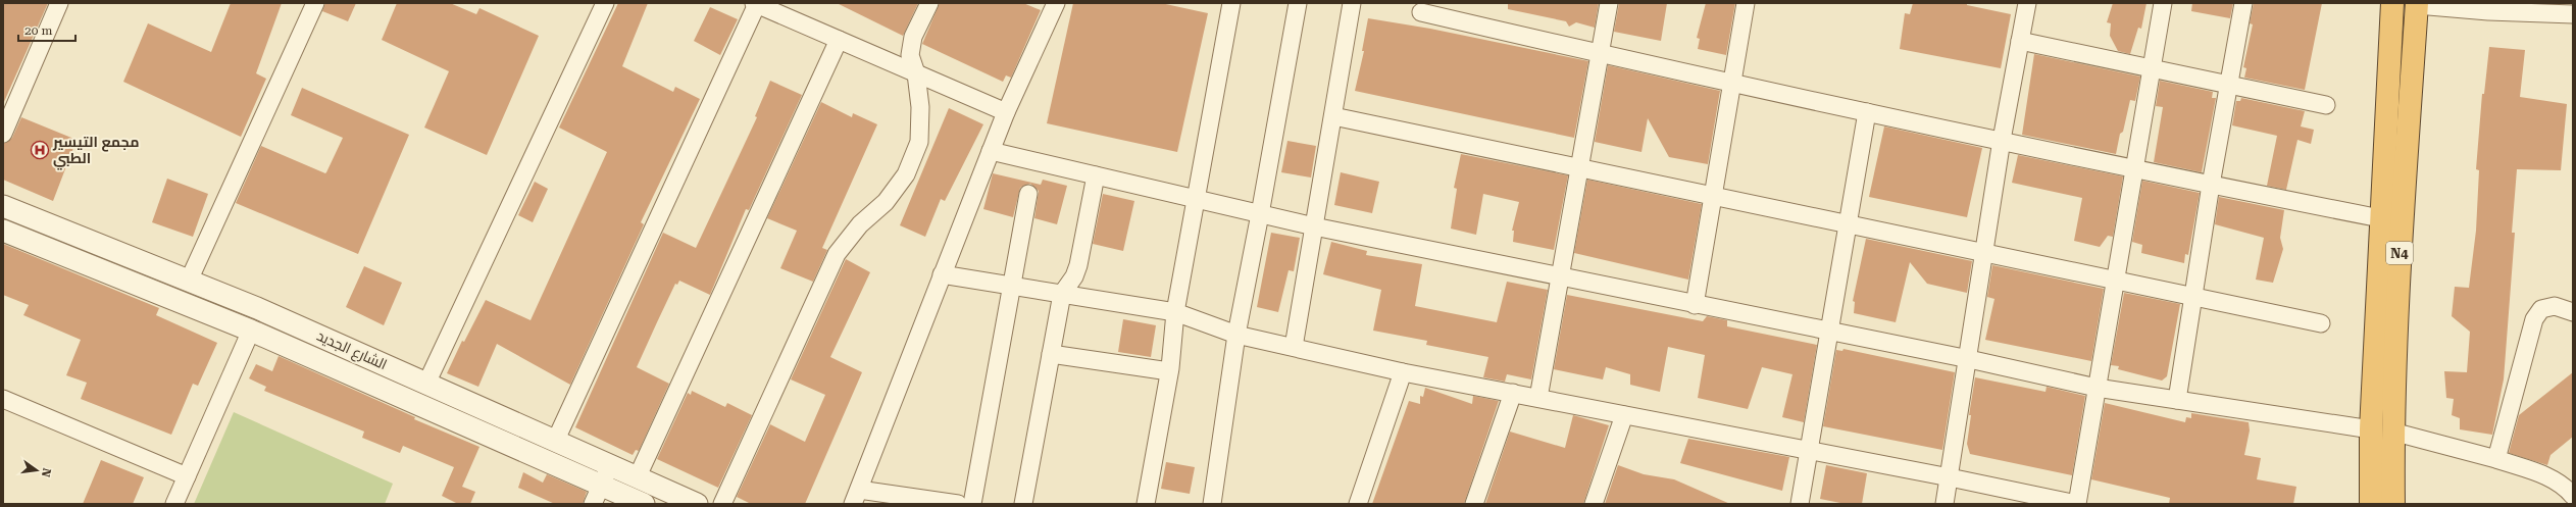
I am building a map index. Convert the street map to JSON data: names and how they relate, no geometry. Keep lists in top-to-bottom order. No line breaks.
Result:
{"streets":{"highway":["N4"],"street":["الشارع الجديد"]},"places":{"hospital":["مجمع التيسير الطبي"]},"scale_bar":"20 m","north":"right"}
